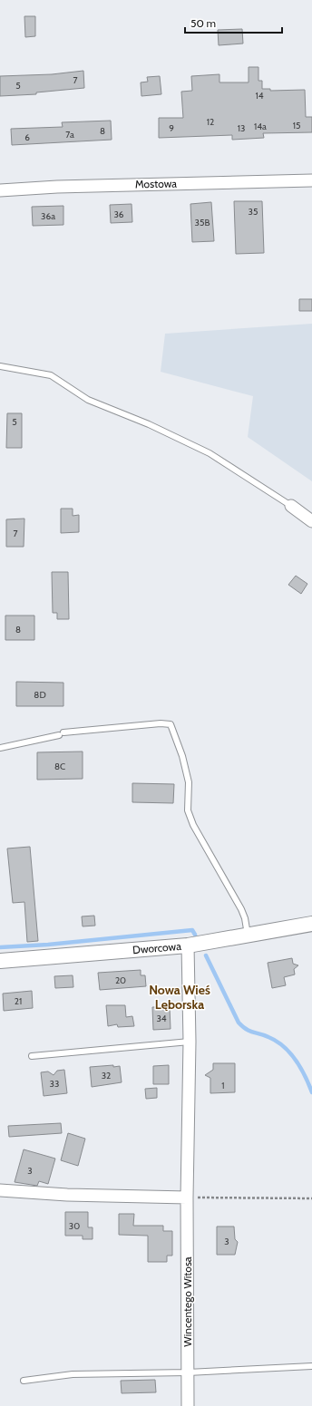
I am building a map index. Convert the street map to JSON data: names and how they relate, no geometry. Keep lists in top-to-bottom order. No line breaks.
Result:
{"streets":{"street":["Mostowa","Dworcowa","Wincentego Witosa"]},"crossings":[["Dworcowa","Wincentego Witosa"]],"districts":["Nowa Wieś Lęborska"],"house_numbers":["7","5","14","12","15","14a","9","13","8","7a","6","35","36","36a","35B","5","7","8","8D","8C","20","21","34","32","33","1","3","30","3"],"scale_bar":"50 m"}
